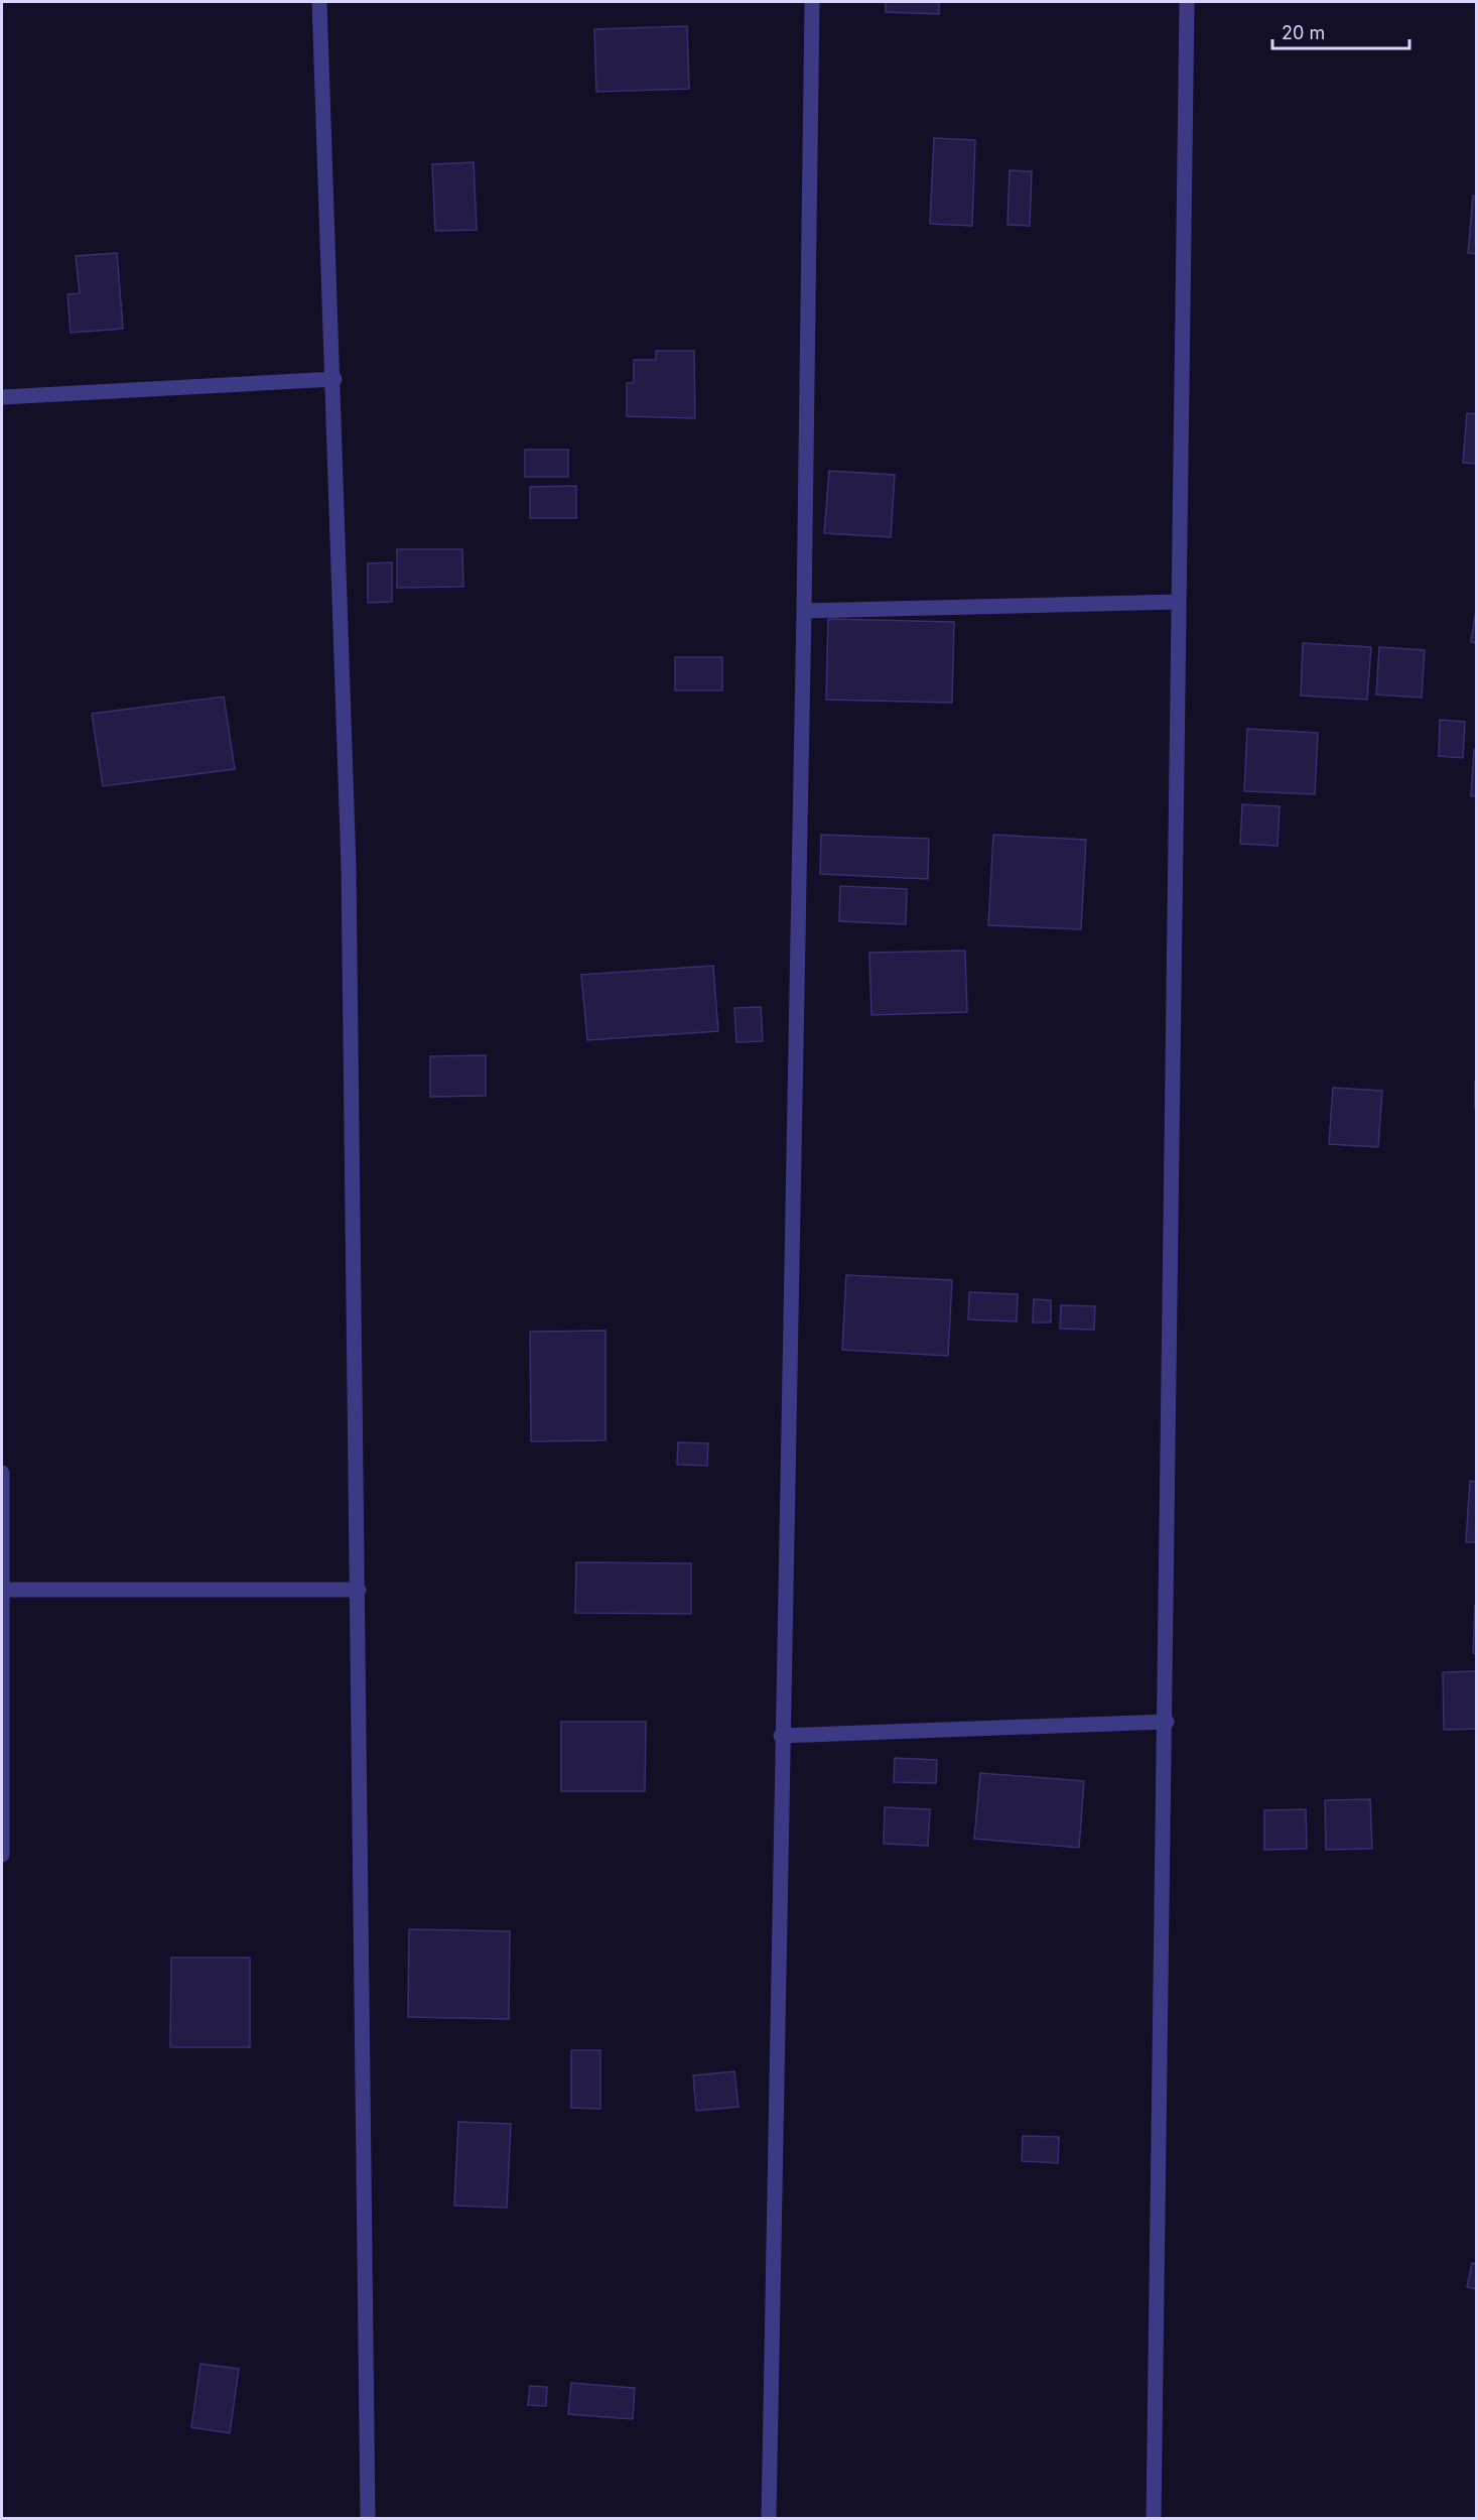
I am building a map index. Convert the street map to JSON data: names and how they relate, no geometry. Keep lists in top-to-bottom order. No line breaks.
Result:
{"scale_bar":"20 m"}
